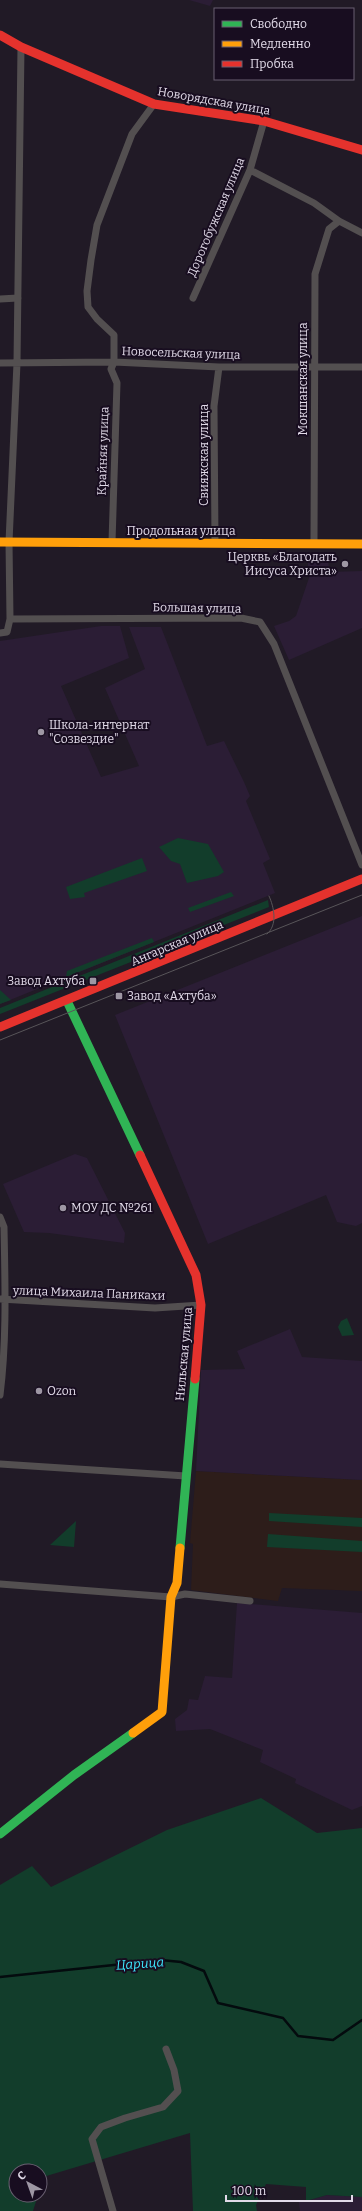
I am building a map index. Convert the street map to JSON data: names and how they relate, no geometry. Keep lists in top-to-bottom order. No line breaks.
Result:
{"streets":{"street":["Новорядская улица","Дорогобужская улица","Новосельская улица","Мокшанская улица","Крайняя улица","Свияжская улица","Продольная улица","Большая улица","Ангарская улица","улица Михаила Паникахи","Нильская улица"]},"crossings":[["Новорядская улица","Дорогобужская улица"],["Новорядская улица","Крайняя улица"],["Новосельская улица","Мокшанская улица"],["Новосельская улица","Крайняя улица"],["Новосельская улица","Свияжская улица"],["Мокшанская улица","Продольная улица"],["Крайняя улица","Продольная улица"],["Свияжская улица","Продольная улица"],["Ангарская улица","Нильская улица"],["улица Михаила Паникахи","Нильская улица"]],"water":["Царица"],"places":{"other":["Церквь «Благодать Иисуса Христа»","Школа-интернат \"Созвездие\"","МОУ ДС №261","Ozon"],"transit":["Завод Ахтуба","Завод «Ахтуба»"]},"legend":["Свободно","Медленно","Пробка"],"scale_bar":"100 m","north":"top left"}
